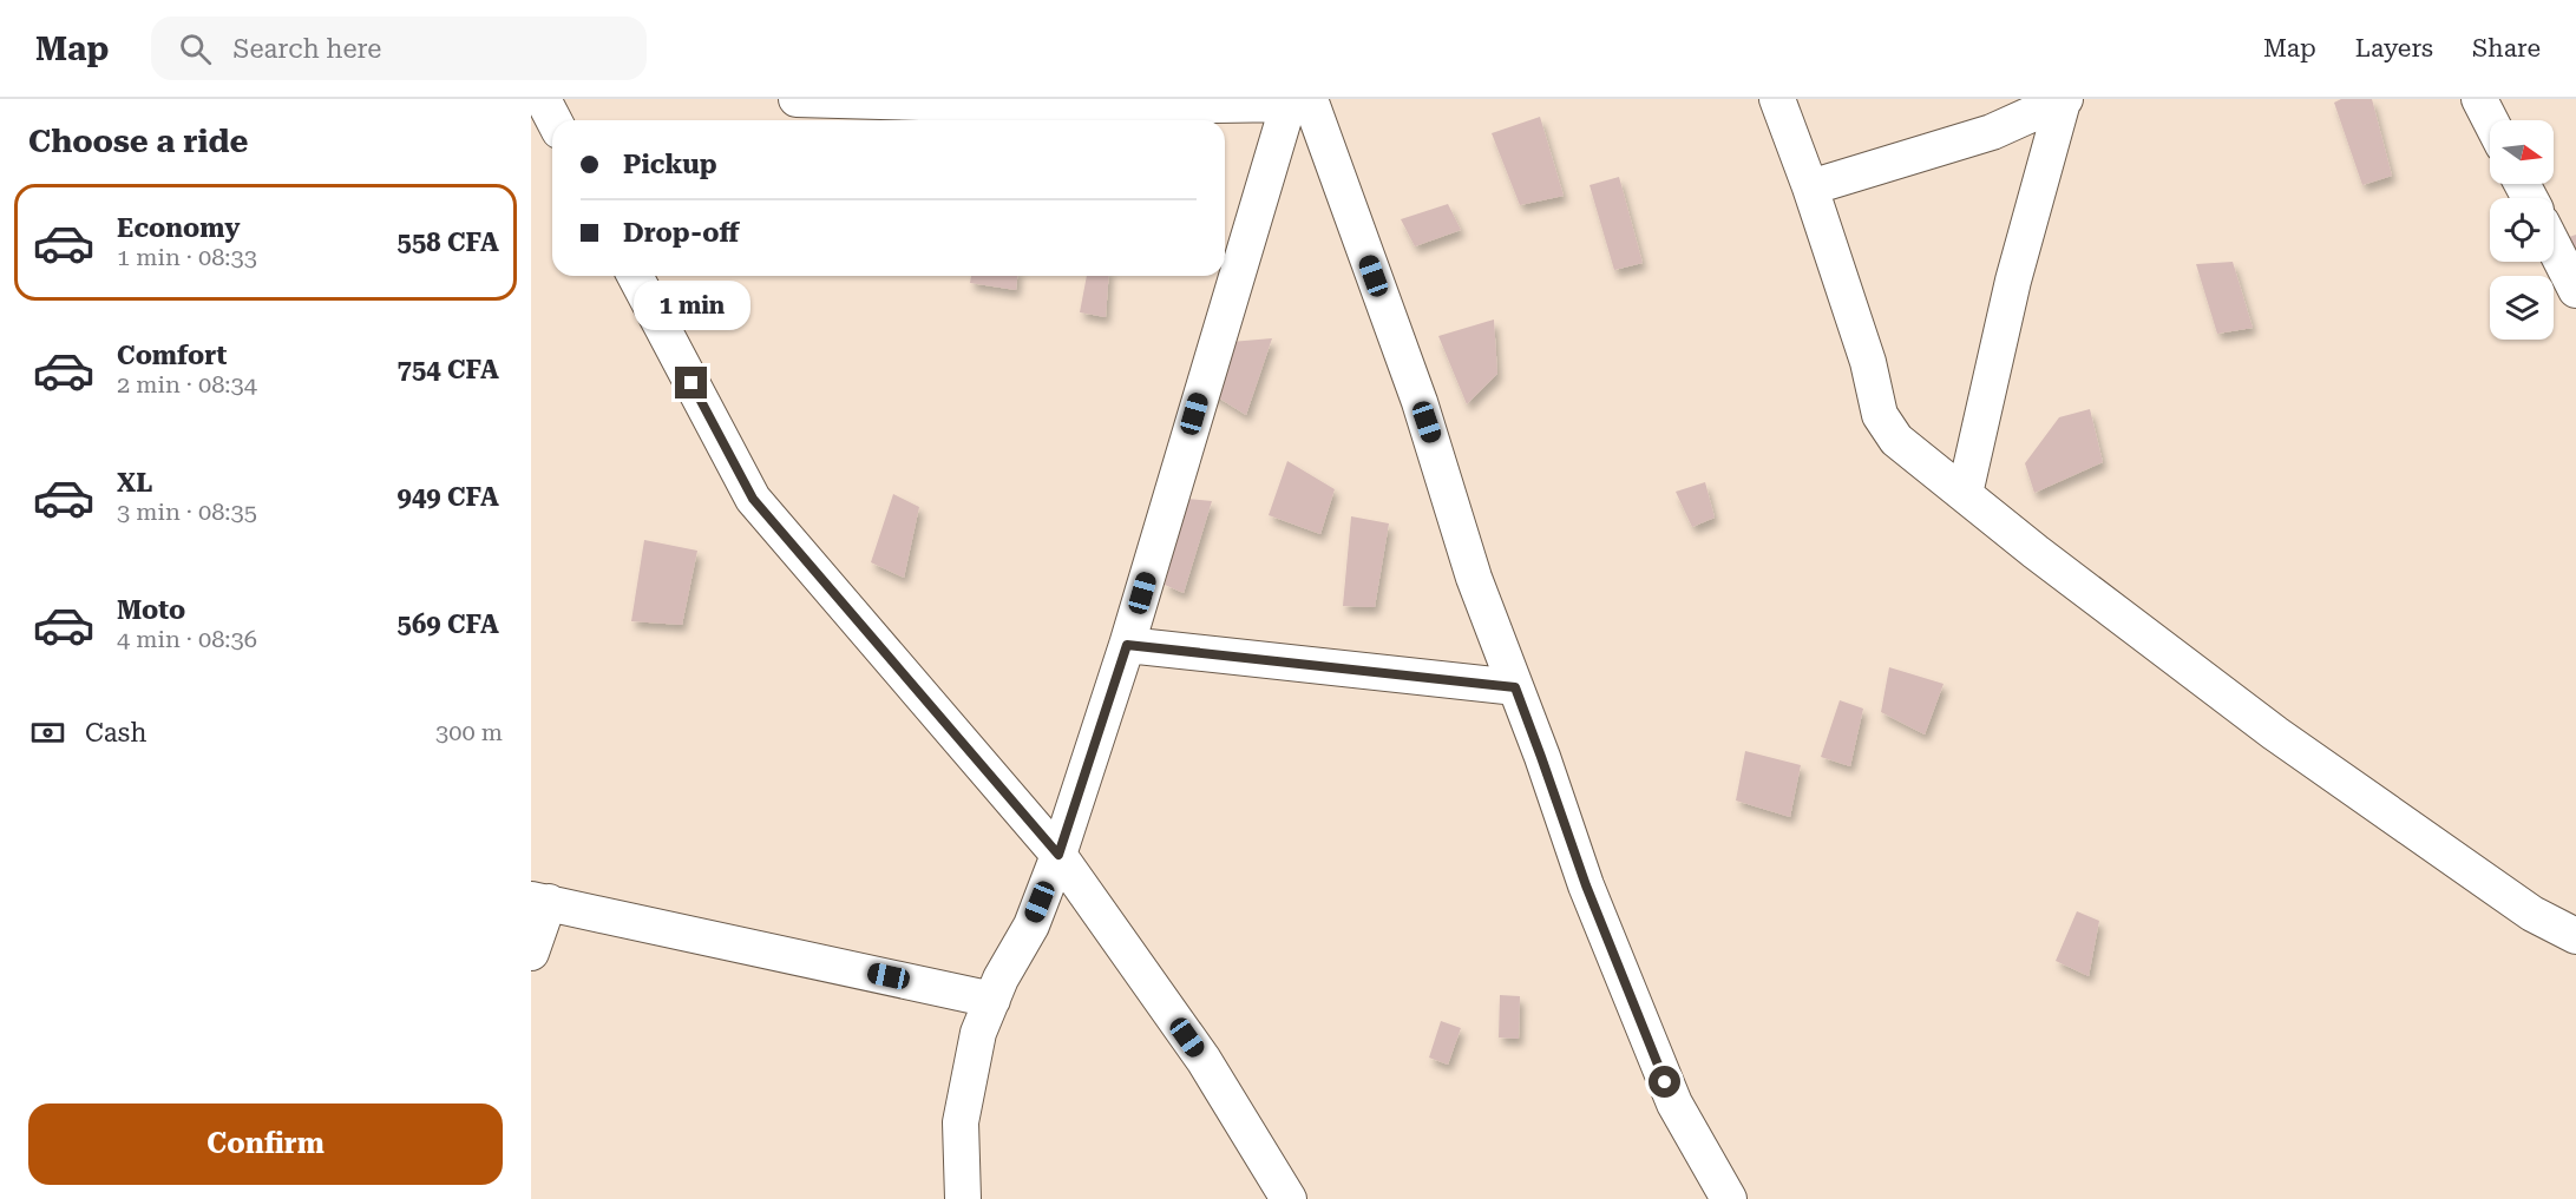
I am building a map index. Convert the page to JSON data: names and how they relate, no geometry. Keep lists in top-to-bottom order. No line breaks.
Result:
{"north":"right","page":{"header":"Map","search":"Search here","nav":["Map","Layers","Share"],"heading":"Choose a ride","banner":["Pickup","Drop-off"],"list":[{"name":"Economy","note":"1 min · 08:33","value":"558 CFA"},{"name":"Comfort","note":"2 min · 08:34","value":"754 CFA"},{"name":"XL","note":"3 min · 08:35","value":"949 CFA"},{"name":"Moto","note":"4 min · 08:36","value":"569 CFA"}],"bubble":"1 min","pay":["Cash","300 m"],"buttons":"Confirm"}}
